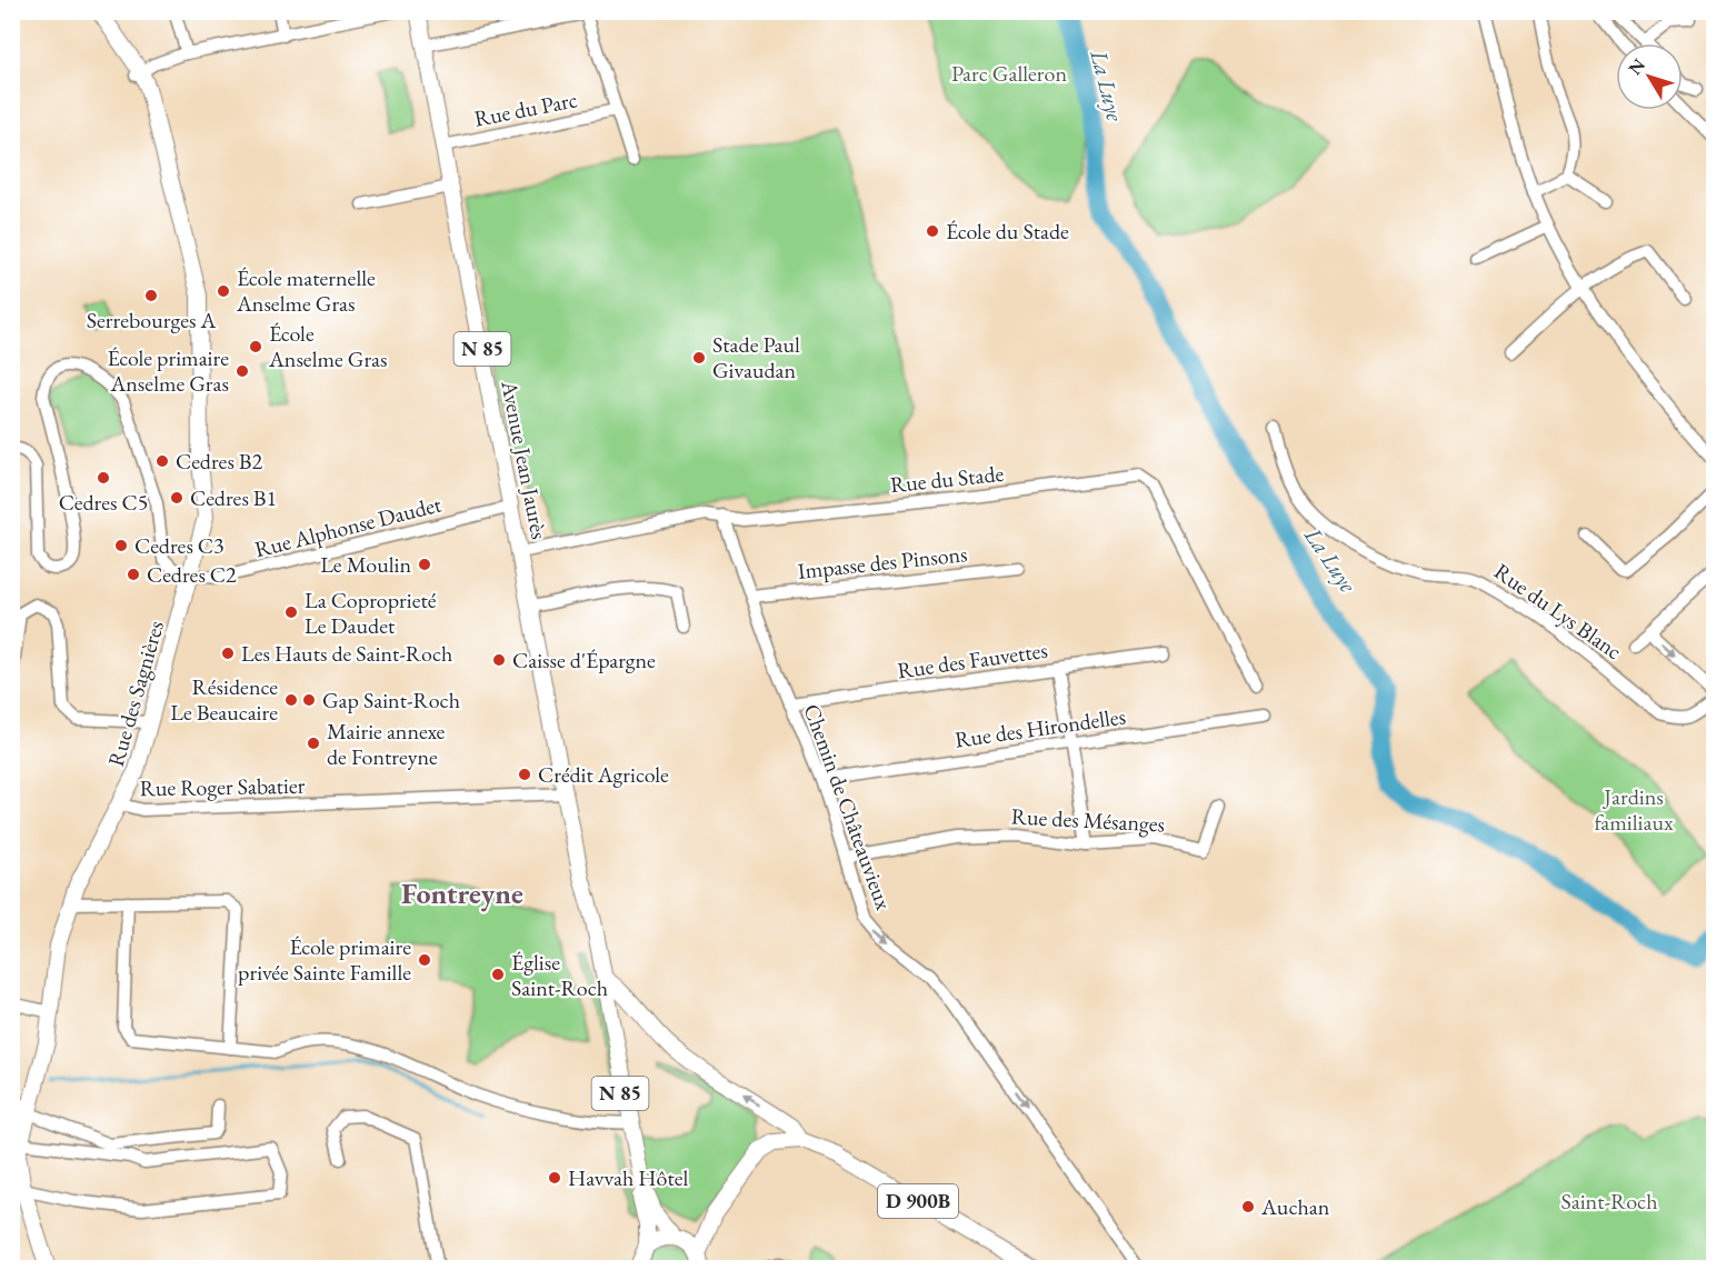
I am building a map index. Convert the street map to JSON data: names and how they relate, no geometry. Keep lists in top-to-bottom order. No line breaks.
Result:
{"streets":{"main road":["N 85","Avenue Jean Jaurès","Rue des Sagnières","D 900B"],"street":["Rue du Parc","Rue du Stade","Rue Alphonse Daudet","Impasse des Pinsons","Rue du Lys Blanc","Rue des Fauvettes","Rue des Hirondelles","Rue Roger Sabatier","Chemin de Châteauvieux","Rue des Mésanges"]},"crossings":[["Rue du Parc","Avenue Jean Jaurès"],["Avenue Jean Jaurès","Rue du Stade"],["Avenue Jean Jaurès","Rue Alphonse Daudet"],["Avenue Jean Jaurès","Rue Roger Sabatier"],["Avenue Jean Jaurès","D 900B"],["Rue du Stade","Chemin de Châteauvieux"],["Rue Alphonse Daudet","Rue des Sagnières"],["Impasse des Pinsons","Chemin de Châteauvieux"],["Rue des Fauvettes","Chemin de Châteauvieux"],["Rue des Sagnières","Rue Roger Sabatier"],["Rue des Hirondelles","Chemin de Châteauvieux"],["Chemin de Châteauvieux","Rue des Mésanges"]],"one_way":["Chemin de Châteauvieux"],"districts":["Fontreyne"],"water":["La Luye"],"parks":["Parc Galleron","Jardins familiaux","Saint-Roch"],"places":["École du Stade","École maternelle Anselme Gras","Serrebourges A","École Anselme Gras","Stade Paul Givaudan","École primaire Anselme Gras","Cedres B2","Cedres C5","Cedres B1","Cedres C3","Le Moulin","Cedres C2","La Coproprieté Le Daudet","Les Hauts de Saint-Roch","Caisse d'Épargne","Résidence Le Beaucaire","Gap Saint-Roch","Mairie annexe de Fontreyne","Crédit Agricole","École primaire privée Sainte Famille","Église Saint-Roch","Havvah Hôtel","Auchan"],"north":"top left"}
